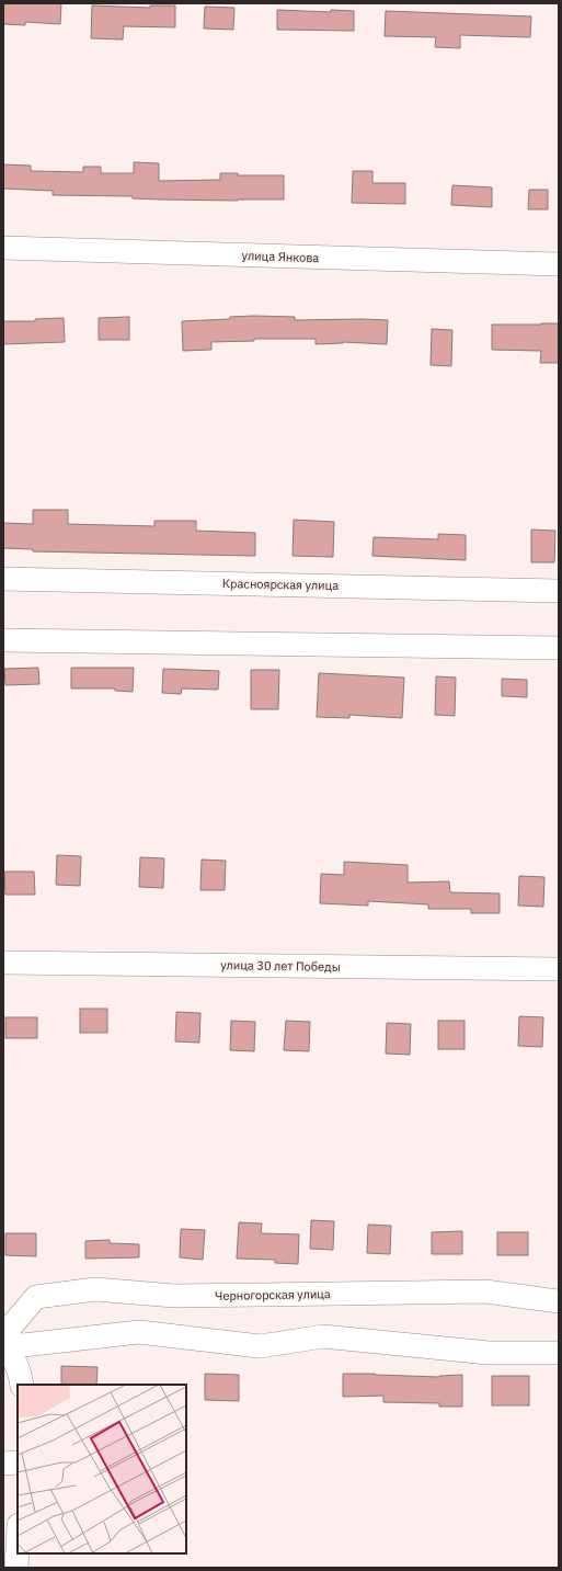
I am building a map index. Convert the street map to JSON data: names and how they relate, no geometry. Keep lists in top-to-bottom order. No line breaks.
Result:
{"streets":{"street":["улица Янкова","Красноярская улица","улица 30 лет Победы","Черногорская улица"]}}
